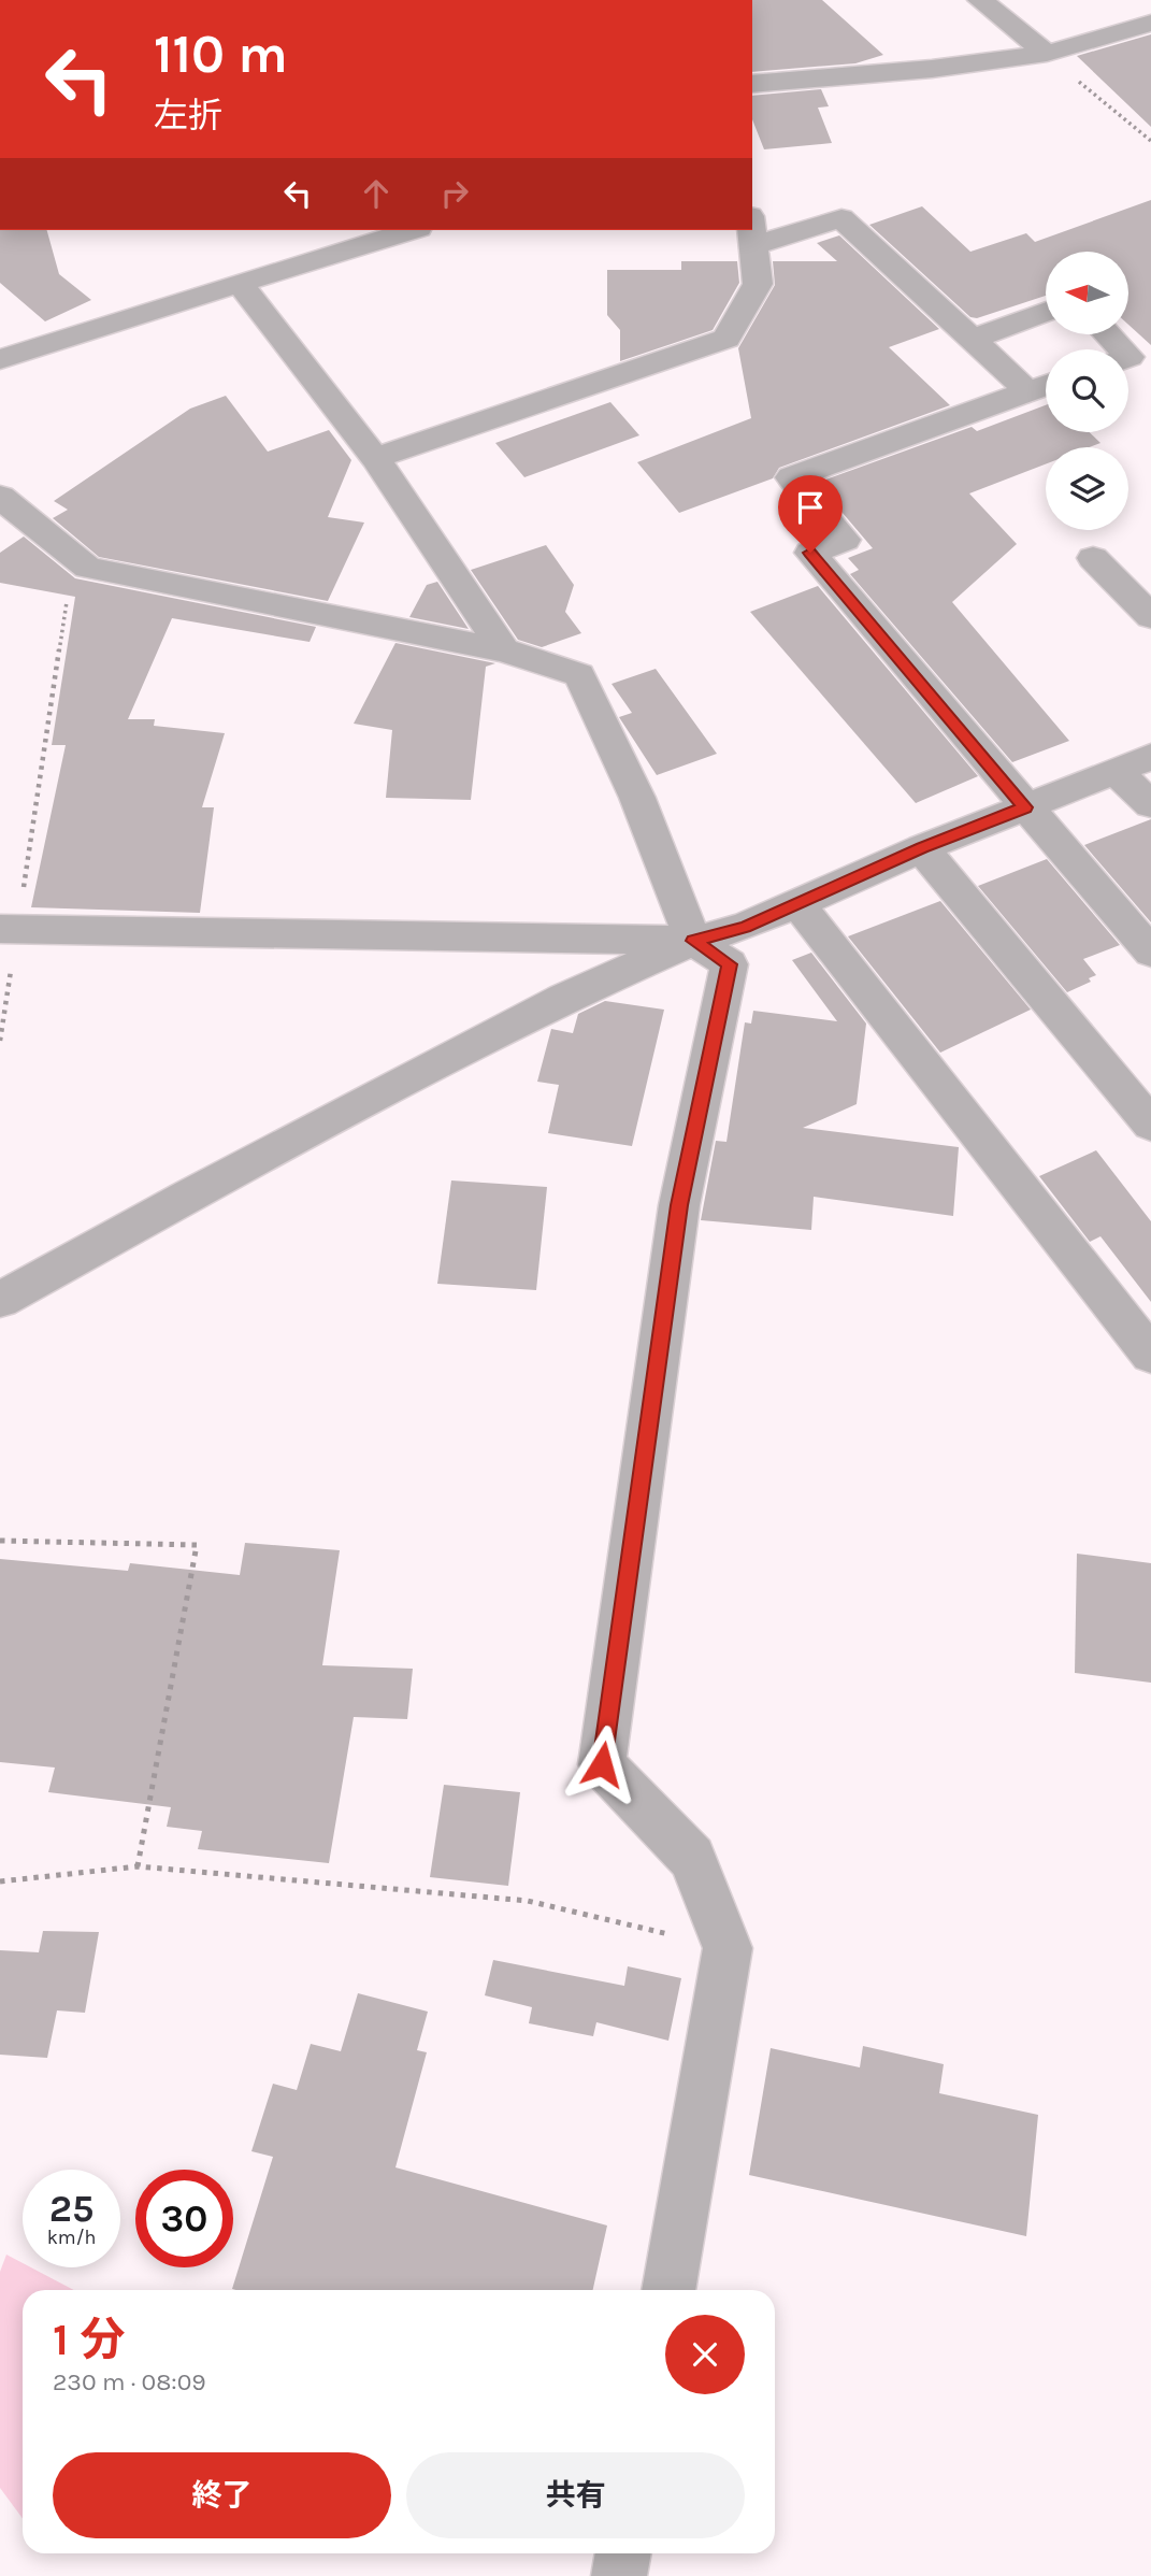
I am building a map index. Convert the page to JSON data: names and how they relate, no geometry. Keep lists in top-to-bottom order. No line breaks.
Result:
{"north":"left","page":{"turn":["110 m","左折"],"speed":"25 km/h","limit":"30","heading":["1 分","230 m · 08:09"],"buttons":["終了","共有"]}}
